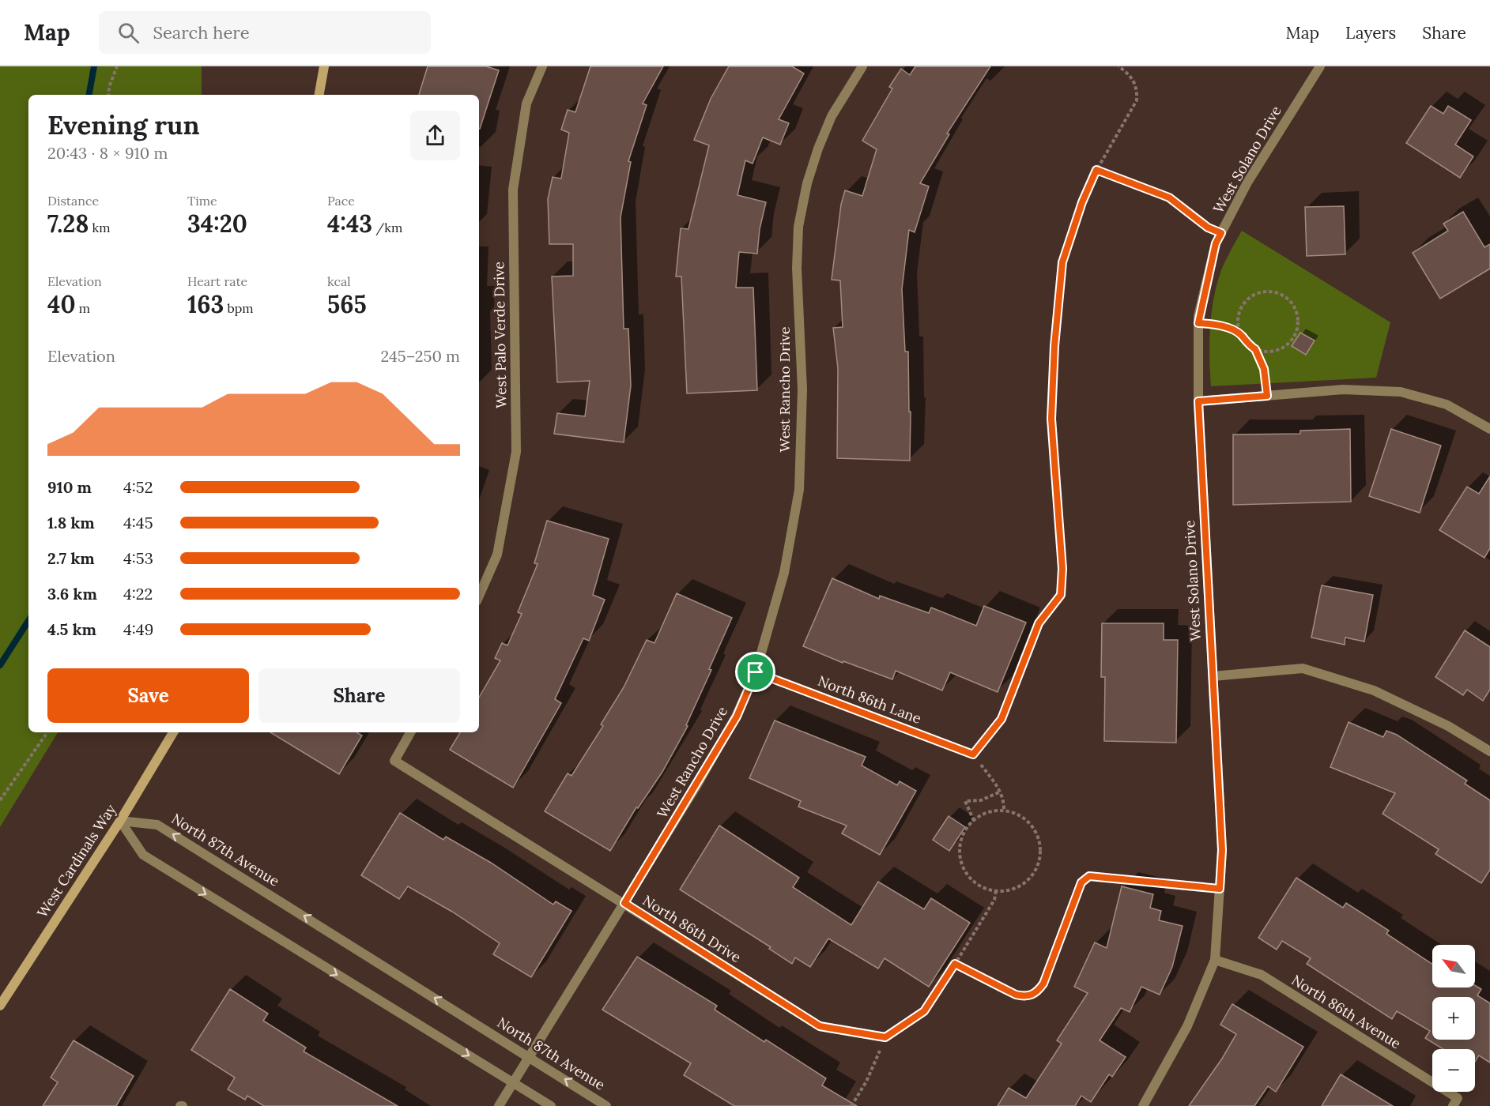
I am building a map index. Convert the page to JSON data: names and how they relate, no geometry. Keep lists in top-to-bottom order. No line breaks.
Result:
{"streets":{"main road":["West Cardinals Way"],"street":["West Solano Drive","West Palo Verde Drive","West Rancho Drive","North 86th Lane","North 87th Avenue","North 86th Drive","North 86th Avenue"]},"crossings":[["West Solano Drive","North 86th Avenue"],["West Rancho Drive","North 86th Lane"],["West Rancho Drive","North 87th Avenue"],["West Rancho Drive","North 86th Drive"],["North 87th Avenue","West Cardinals Way"]],"north":"top left","page":{"header":"Map","search":"Search here","nav":["Map","Layers","Share"],"heading":["Evening run","20:43 · 8 × 910 m"],"stats":[["Distance","7.28 km"],["Time","34:20"],["Pace","4:43 /km"],["Elevation","40 m"],["Heart rate","163 bpm"],["kcal","565"]],"chart":["Elevation","245–250 m"],"list":[{"name":"910 m","note":"4:52"},{"name":"1.8 km","note":"4:45"},{"name":"2.7 km","note":"4:53"},{"name":"3.6 km","note":"4:22"},{"name":"4.5 km","note":"4:49"}],"buttons":["Save","Share"],"map_buttons":["+","−"]}}
